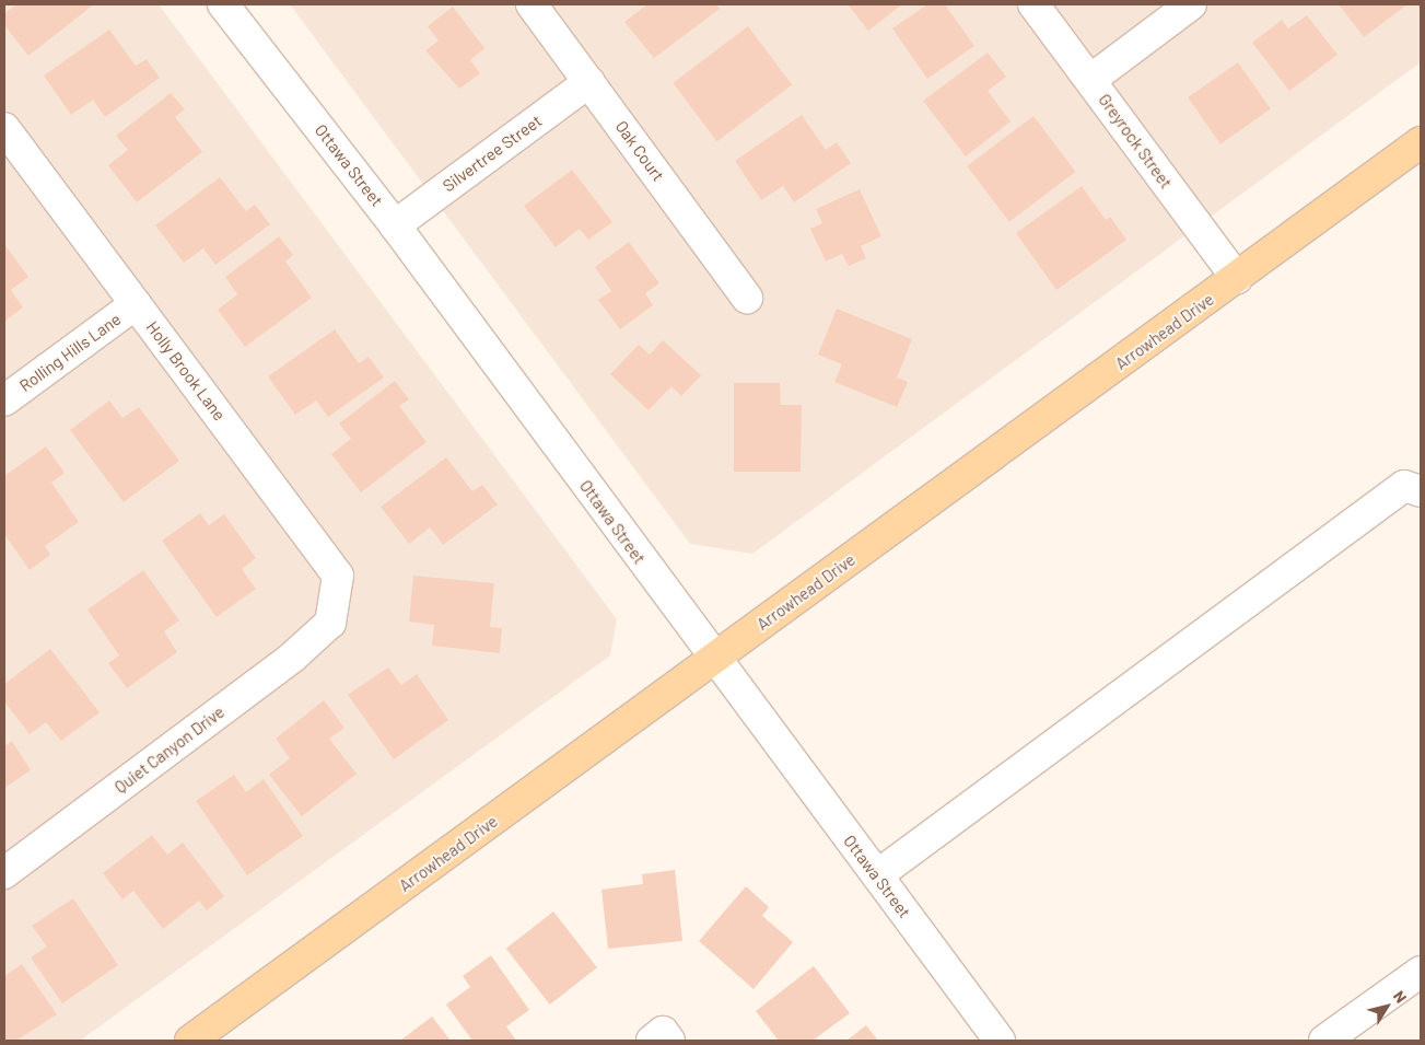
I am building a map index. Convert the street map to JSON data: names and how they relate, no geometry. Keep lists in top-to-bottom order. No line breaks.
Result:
{"streets":{"main road":["Arrowhead Drive"],"street":["Greyrock Street","Oak Court","Silvertree Street","Ottawa Street","Rolling Hills Lane","Holly Brook Lane","Quiet Canyon Drive"]},"crossings":[["Greyrock Street","Arrowhead Drive"],["Oak Court","Silvertree Street"],["Silvertree Street","Ottawa Street"],["Ottawa Street","Arrowhead Drive"],["Rolling Hills Lane","Holly Brook Lane"],["Holly Brook Lane","Quiet Canyon Drive"]],"north":"top right"}
